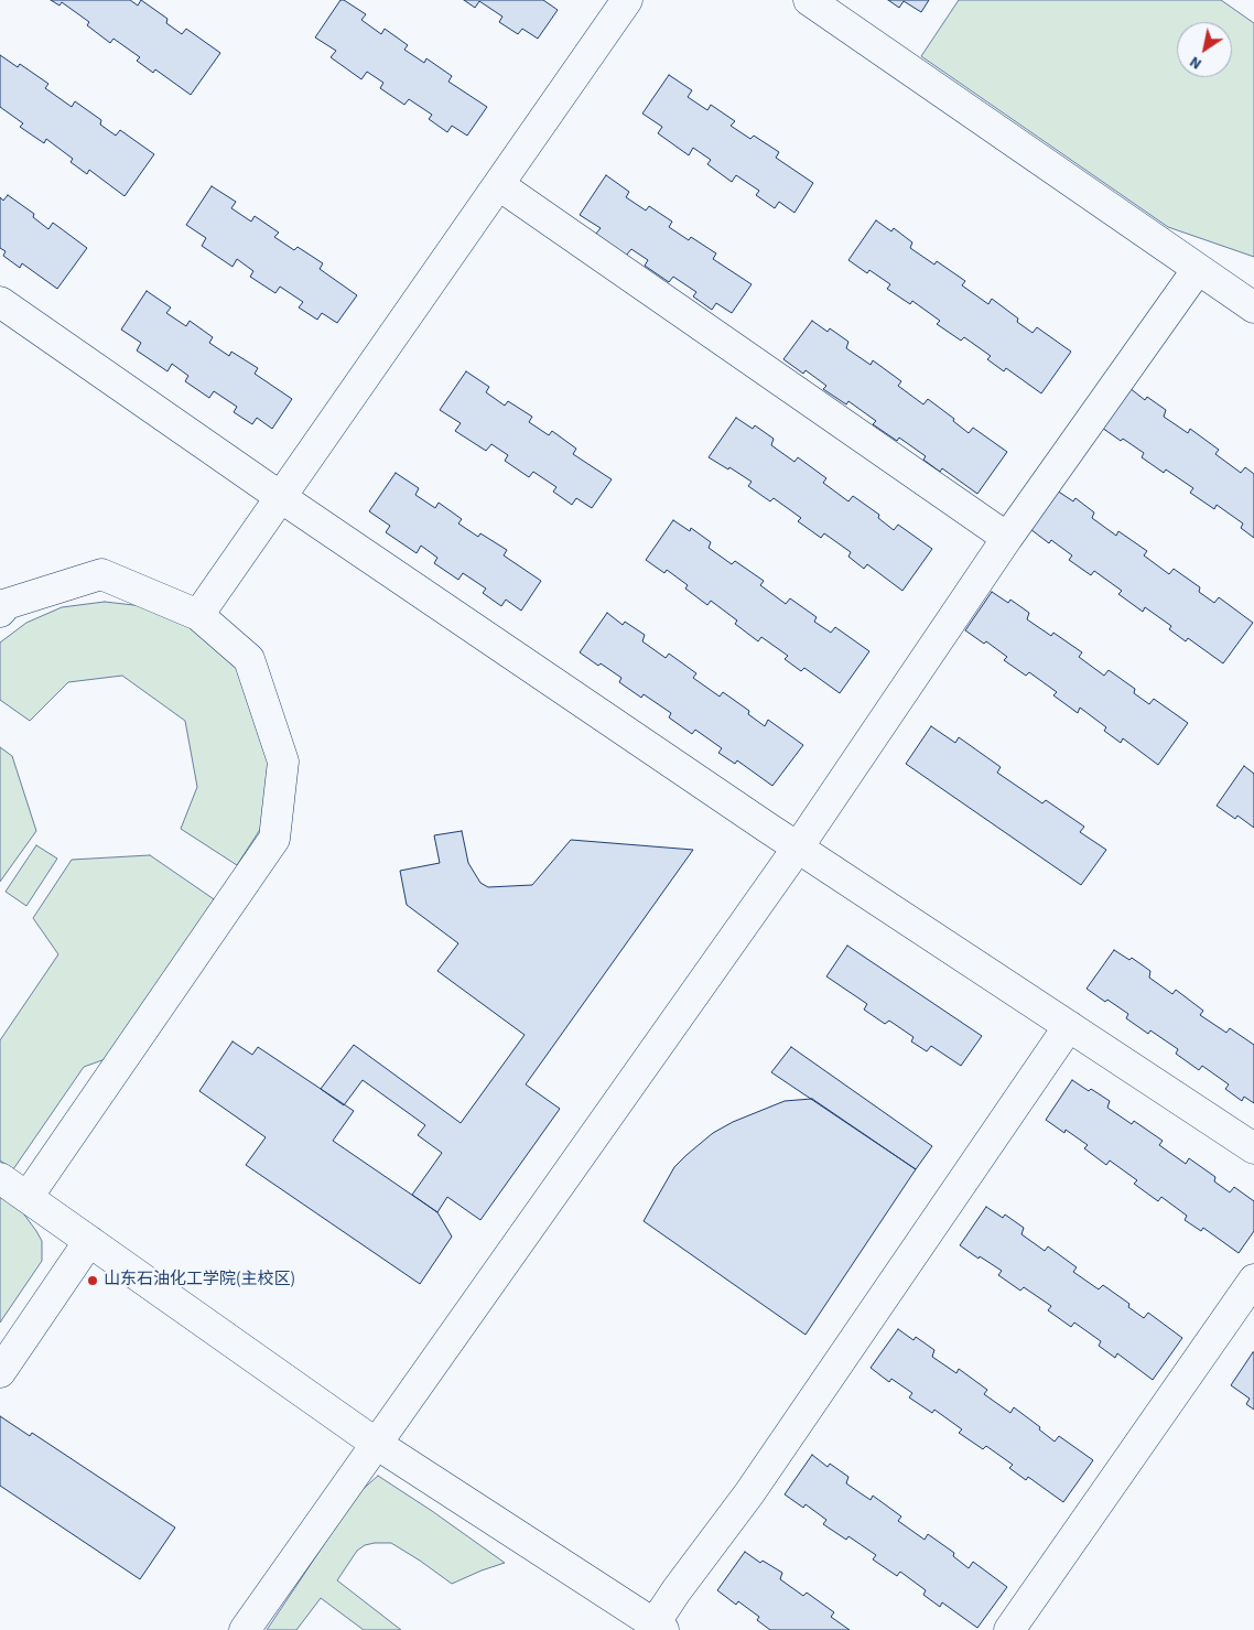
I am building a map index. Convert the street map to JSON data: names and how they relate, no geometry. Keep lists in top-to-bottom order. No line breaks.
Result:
{"places":["山东石油化工学院(主校区)"],"north":"bottom left"}
